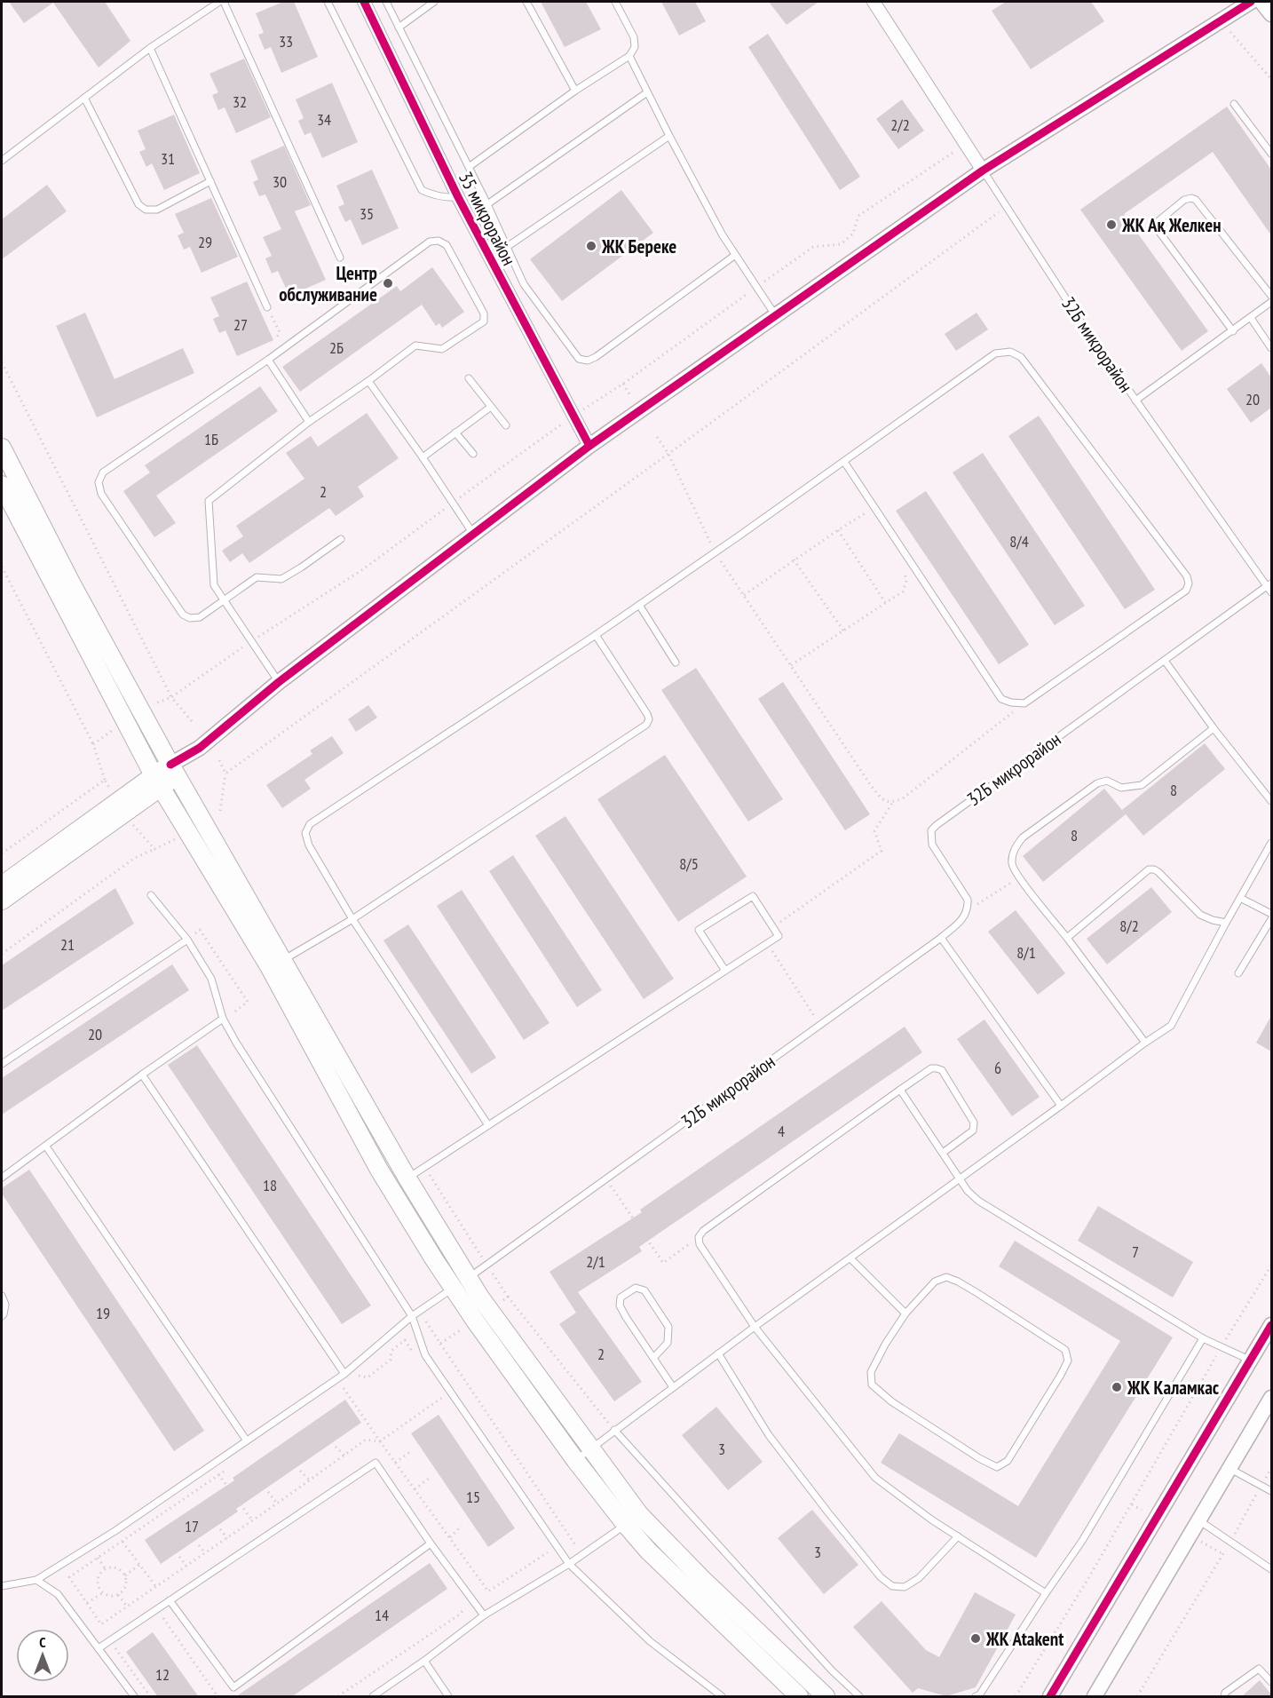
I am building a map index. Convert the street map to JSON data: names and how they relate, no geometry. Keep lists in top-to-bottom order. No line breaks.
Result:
{"streets":{"street":["35 микрорайон"],"lane":["32Б микрорайон"]},"places":["ЖК Ақ Желкен","ЖК Береке","Центр обслуживание","ЖК Каламкас","ЖК Atakent"],"house_numbers":["33","32","34","2/2","31","30","35","29","27","2Б","20","1Б","2","8/4","8","8","8/5","8/2","21","8/1","20","6","4","18","7","2/1","19","2","3","15","17","3","14","12"],"north":"top"}
